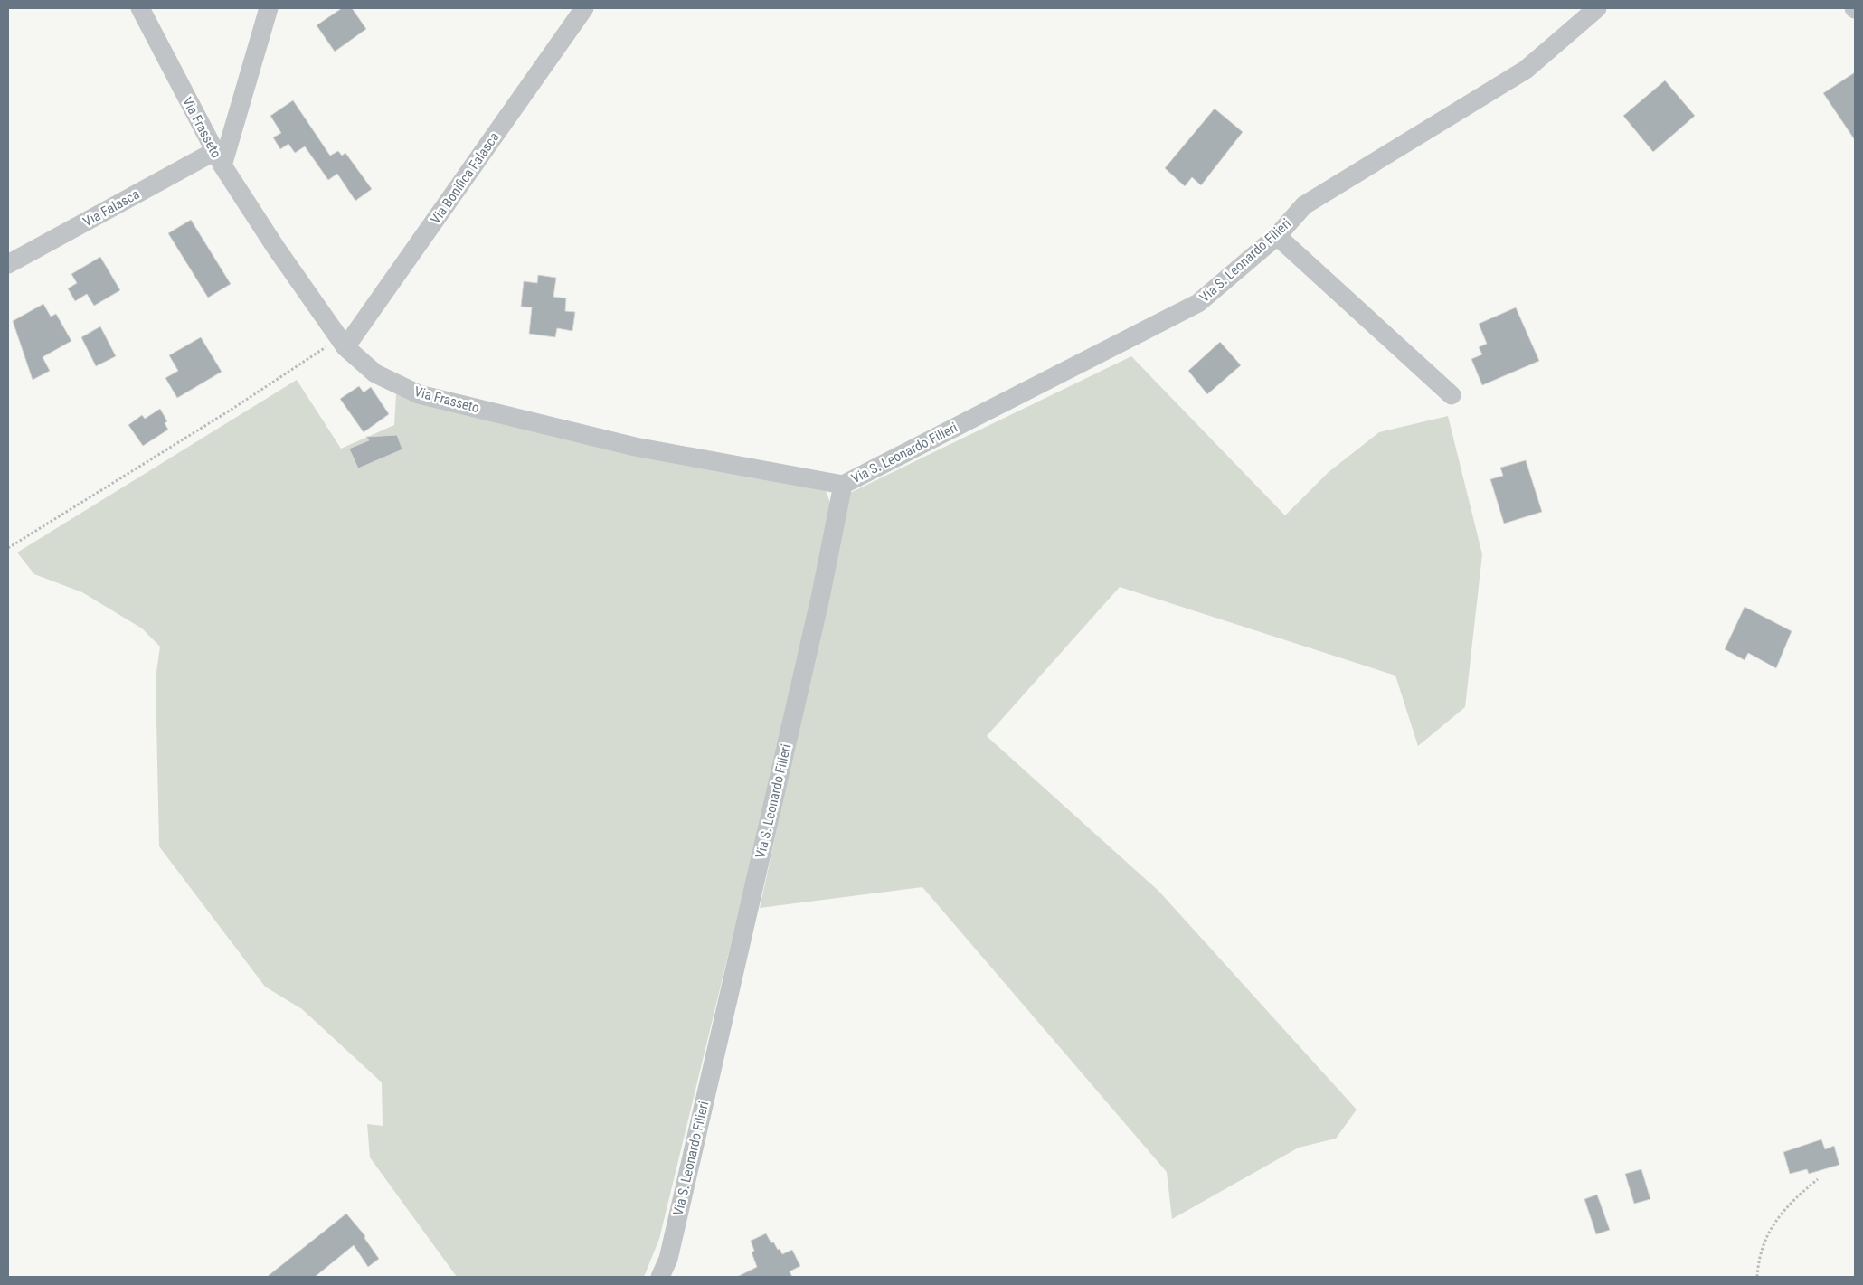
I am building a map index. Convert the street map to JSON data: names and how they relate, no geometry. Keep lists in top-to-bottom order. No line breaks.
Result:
{"streets":{"street":["Via Frasseto","Via Bonifica Falasca","Via Falasca","Via S. Leonardo Filieri"]},"crossings":[["Via Frasseto","Via Bonifica Falasca"],["Via Frasseto","Via Falasca"],["Via Frasseto","Via S. Leonardo Filieri"]]}
